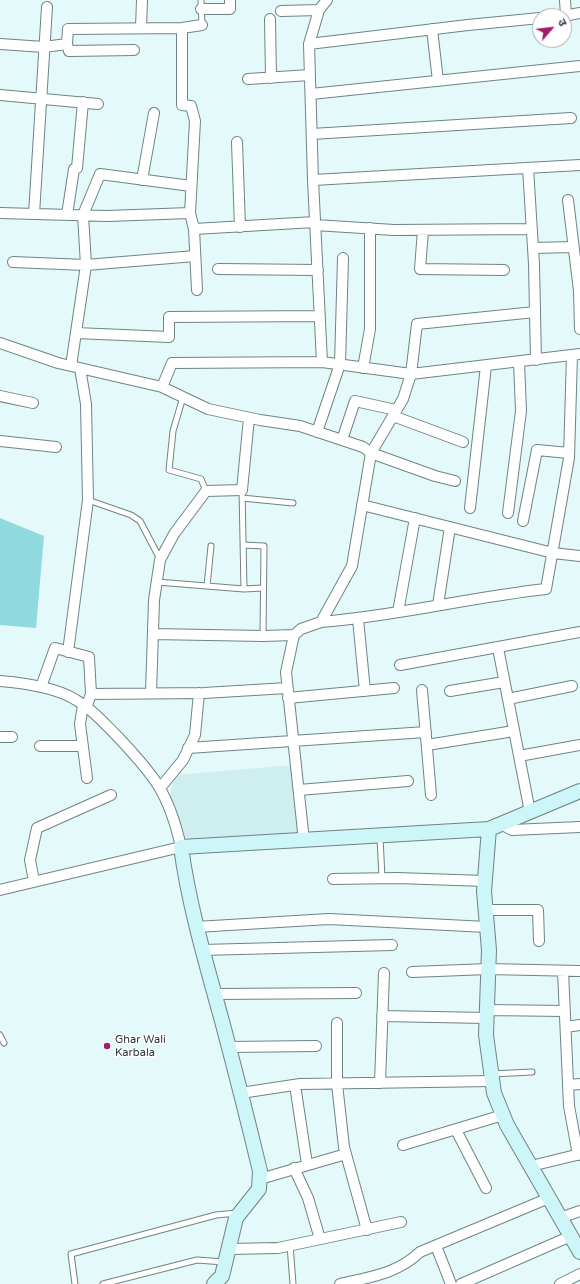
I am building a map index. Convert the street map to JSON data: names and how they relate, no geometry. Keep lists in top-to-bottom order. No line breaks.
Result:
{"places":["Ghar Wali Karbala"],"north":"top right"}
